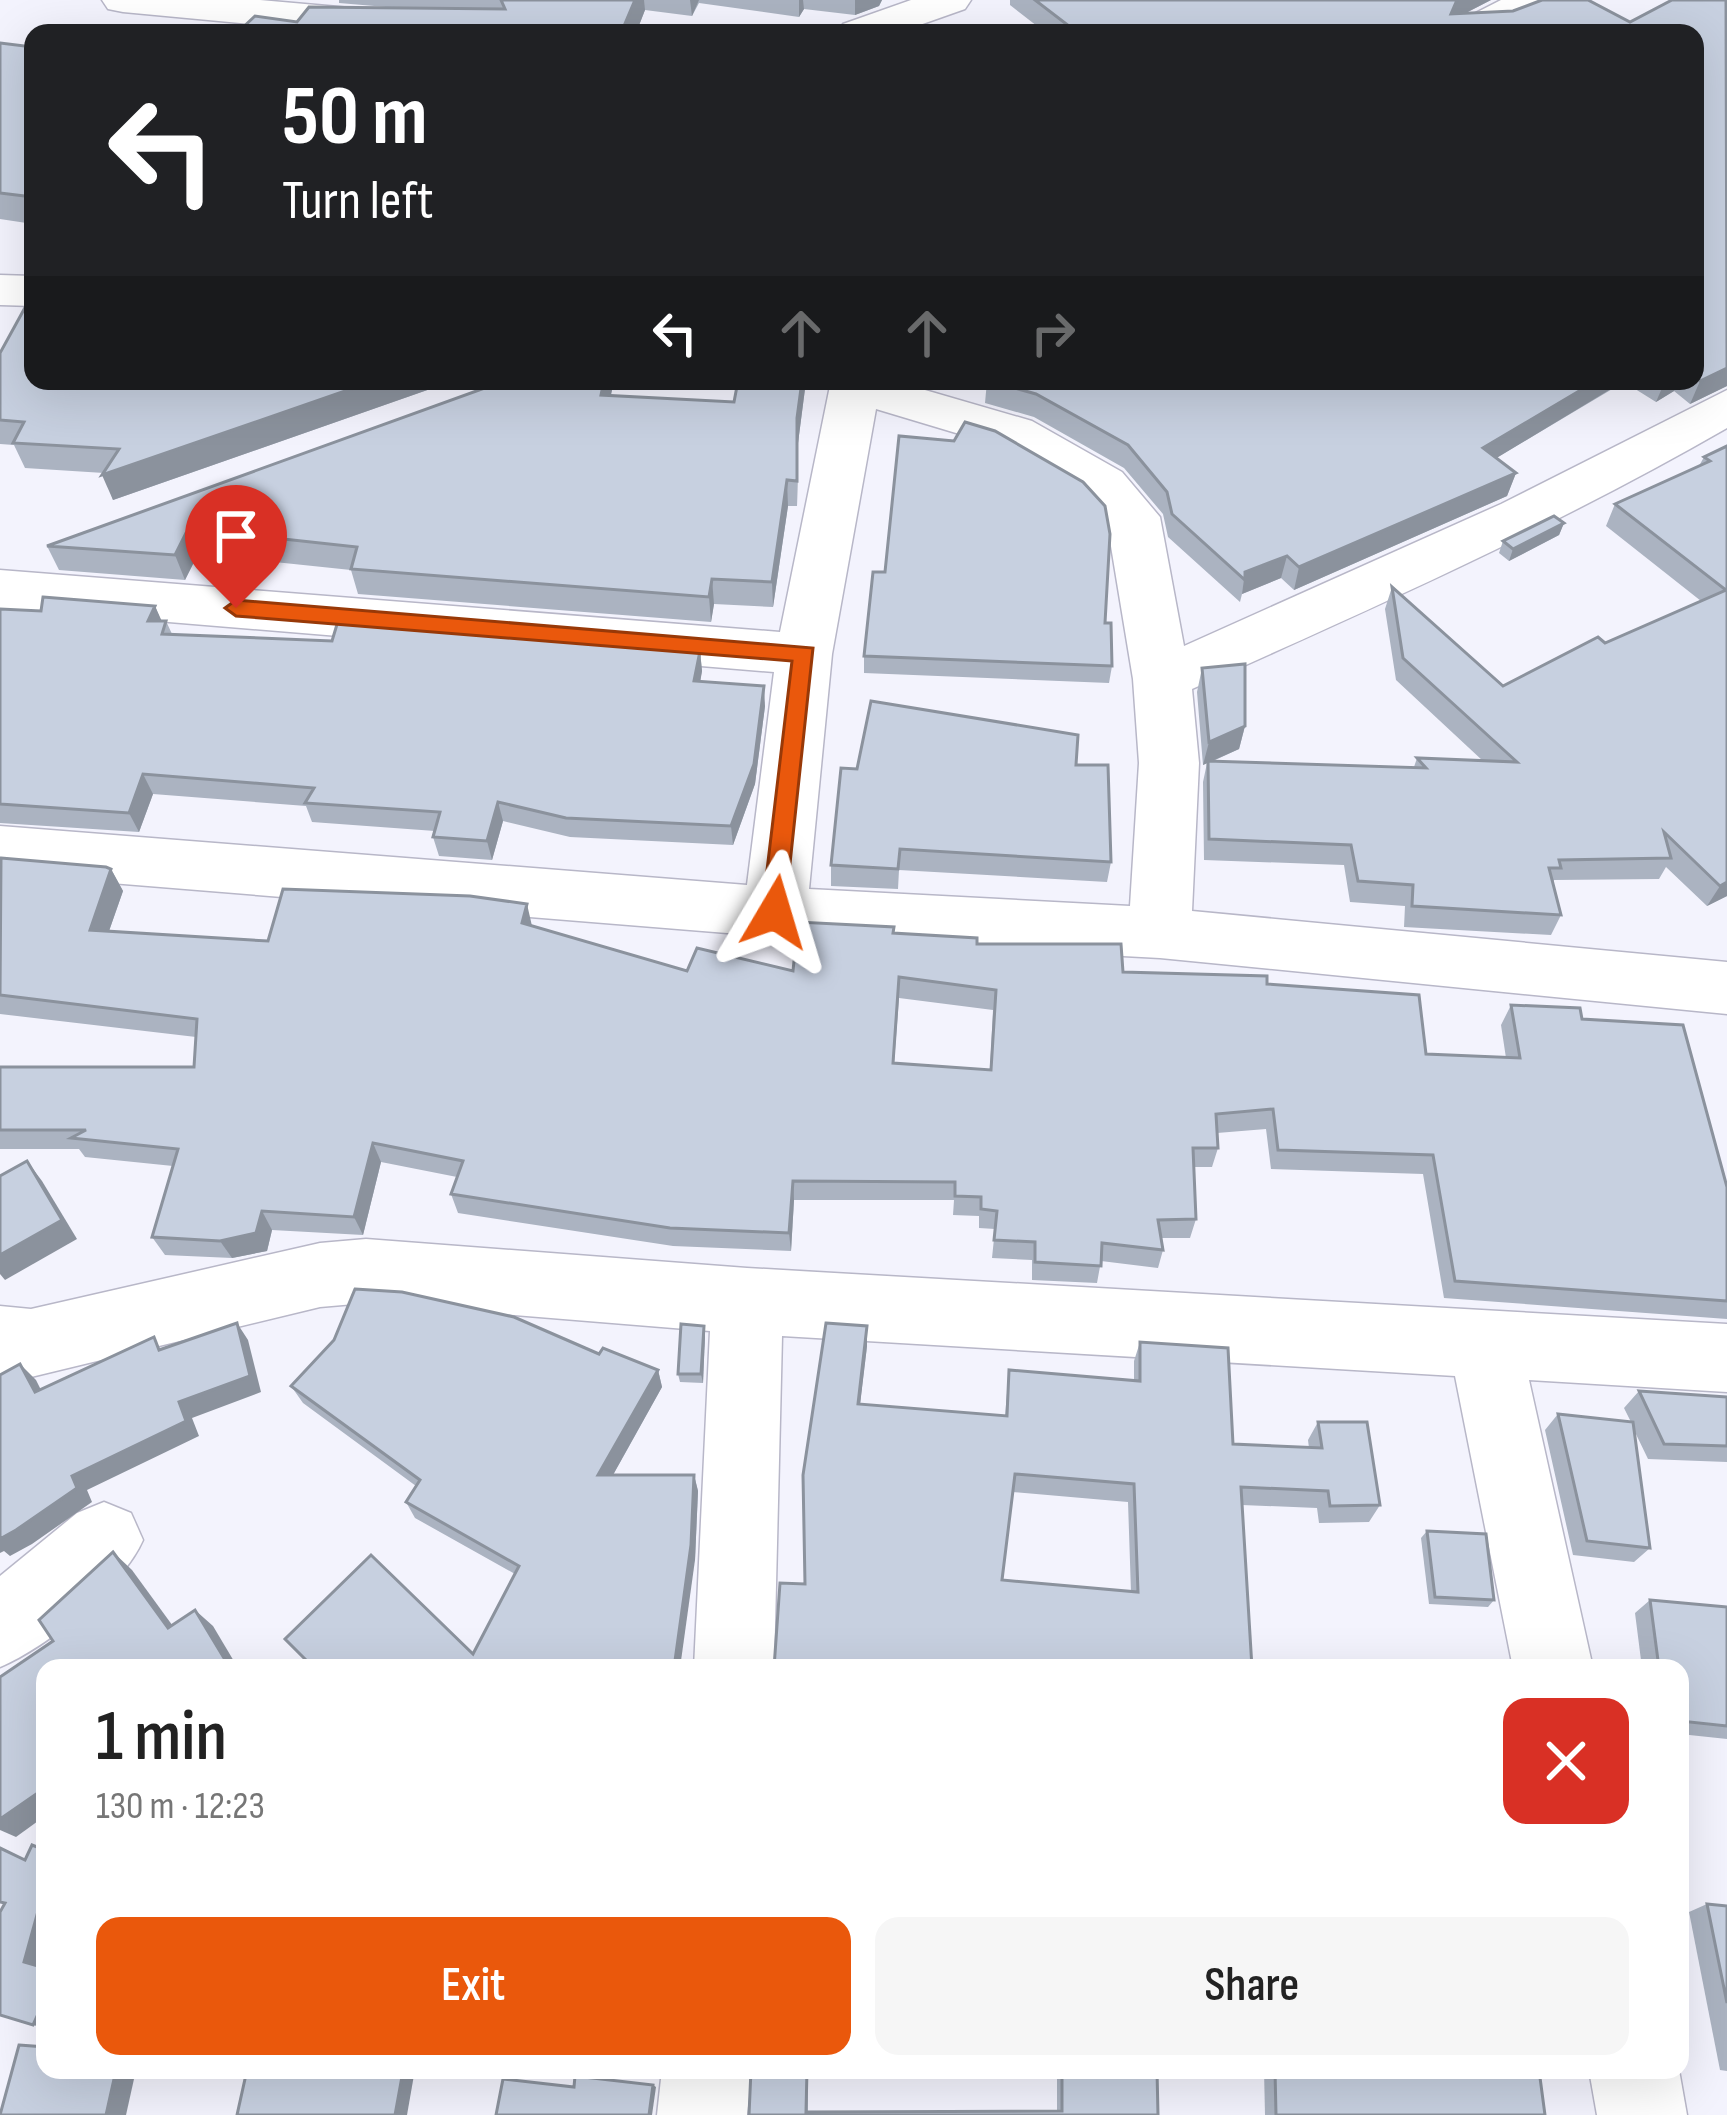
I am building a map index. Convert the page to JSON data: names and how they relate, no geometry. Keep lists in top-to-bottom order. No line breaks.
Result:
{"page":{"turn":["50 m","Turn left"],"heading":["1 min","130 m · 12:23"],"buttons":["Exit","Share"]}}
